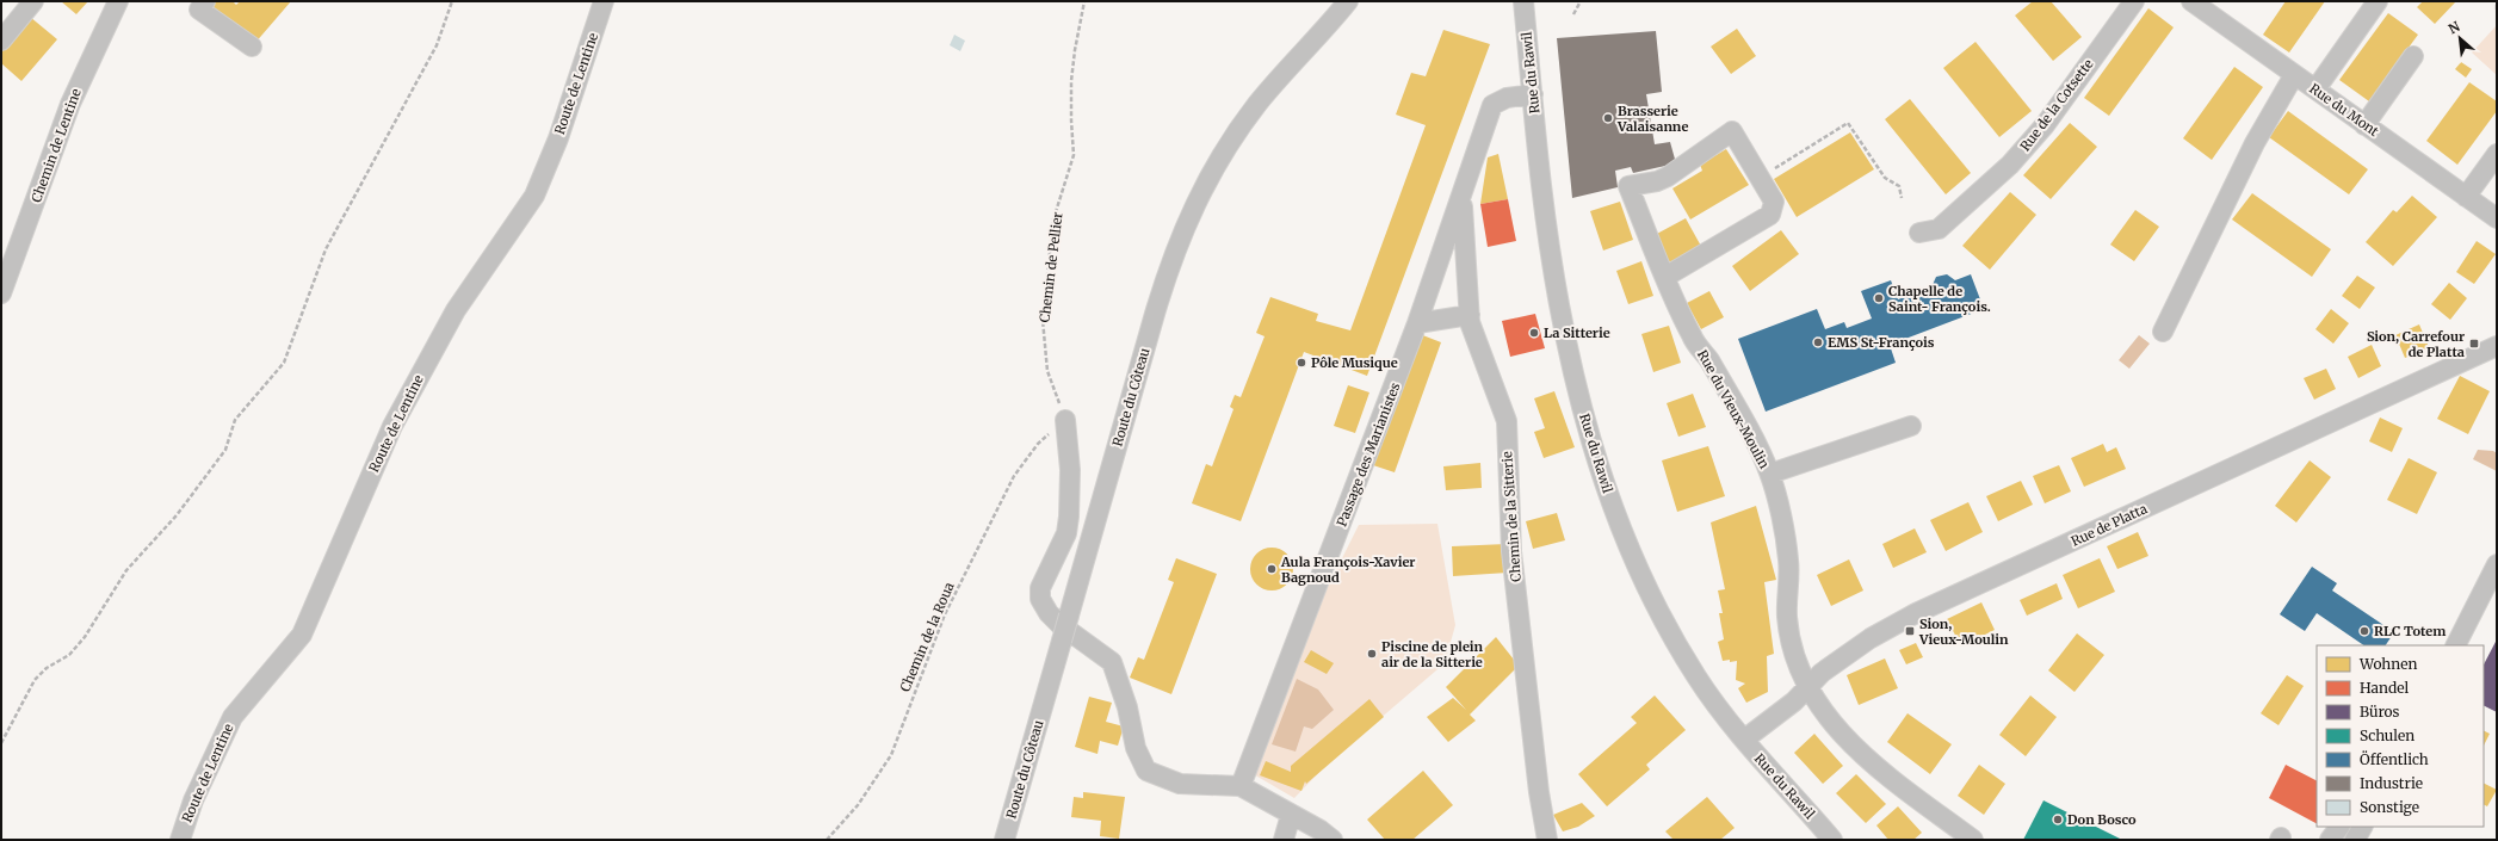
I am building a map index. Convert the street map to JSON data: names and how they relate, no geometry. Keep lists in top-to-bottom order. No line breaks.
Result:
{"streets":{"street":["Rue du Rawil","Route de Lentine","Rue de la Cotsette","Rue du Mont","Chemin de Lentine","Route du Côteau","Rue du Vieux-Moulin","Passage des Marianistes","Chemin de la Sitterie","Rue de Platta"],"path":["Chemin de Pellier","Chemin de la Roua"]},"crossings":[["Rue du Rawil","Passage des Marianistes"],["Rue du Rawil","Rue de Platta"],["Chemin de Pellier","Chemin de la Roua"],["Rue du Vieux-Moulin","Rue de Platta"],["Passage des Marianistes","Chemin de la Sitterie"]],"places":{"other":["Brasserie Valaisanne","Chapelle de Saint- François.","La Sitterie","EMS St-François","Pôle Musique","Aula François-Xavier Bagnoud","RLC Totem","Piscine de plein air de la Sitterie","Don Bosco"],"transit":["Sion, Carrefour de Platta","Sion, Vieux-Moulin"]},"legend":["Wohnen","Handel","Büros","Schulen","Öffentlich","Industrie","Sonstige"],"north":"top left"}
